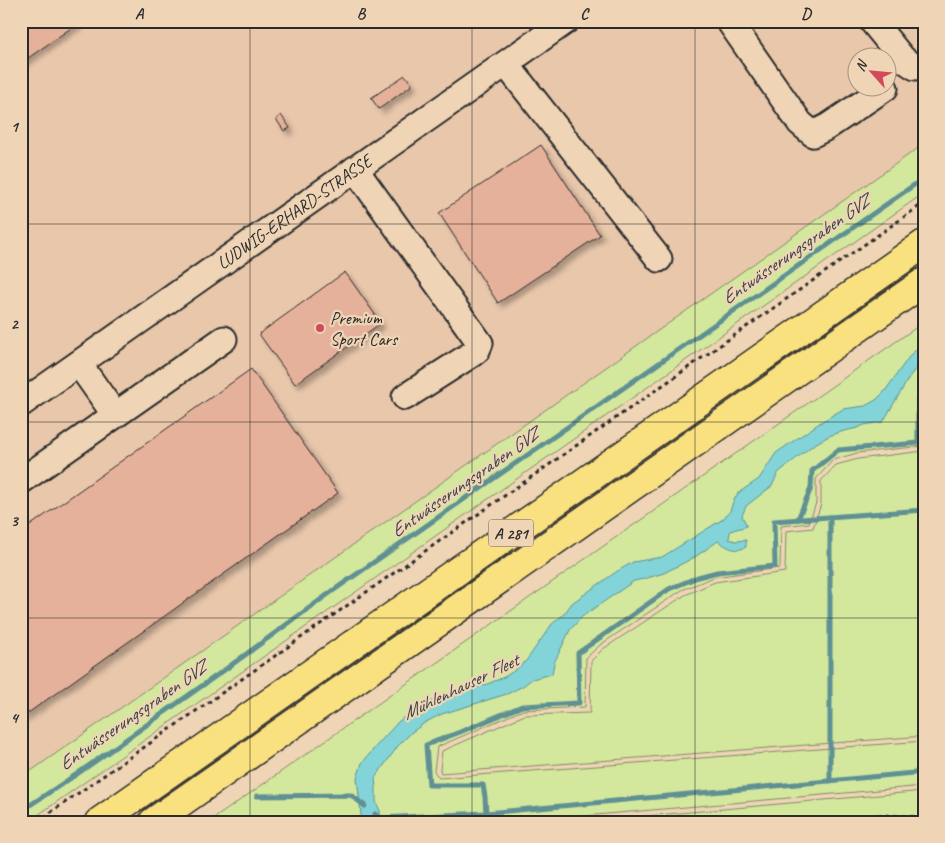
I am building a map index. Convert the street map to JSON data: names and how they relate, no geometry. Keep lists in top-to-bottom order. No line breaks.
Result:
{"streets":{"highway":["A 281"],"street":["LUDWIG-ERHARD-STRASSE"]},"water":["Entwässerungsgraben GVZ","Mühlenhauser Fleet"],"places":["Premium Sport Cars"],"north":"top left","grid":{"columns":["A","B","C","D"],"rows":["1","2","3","4"]}}
